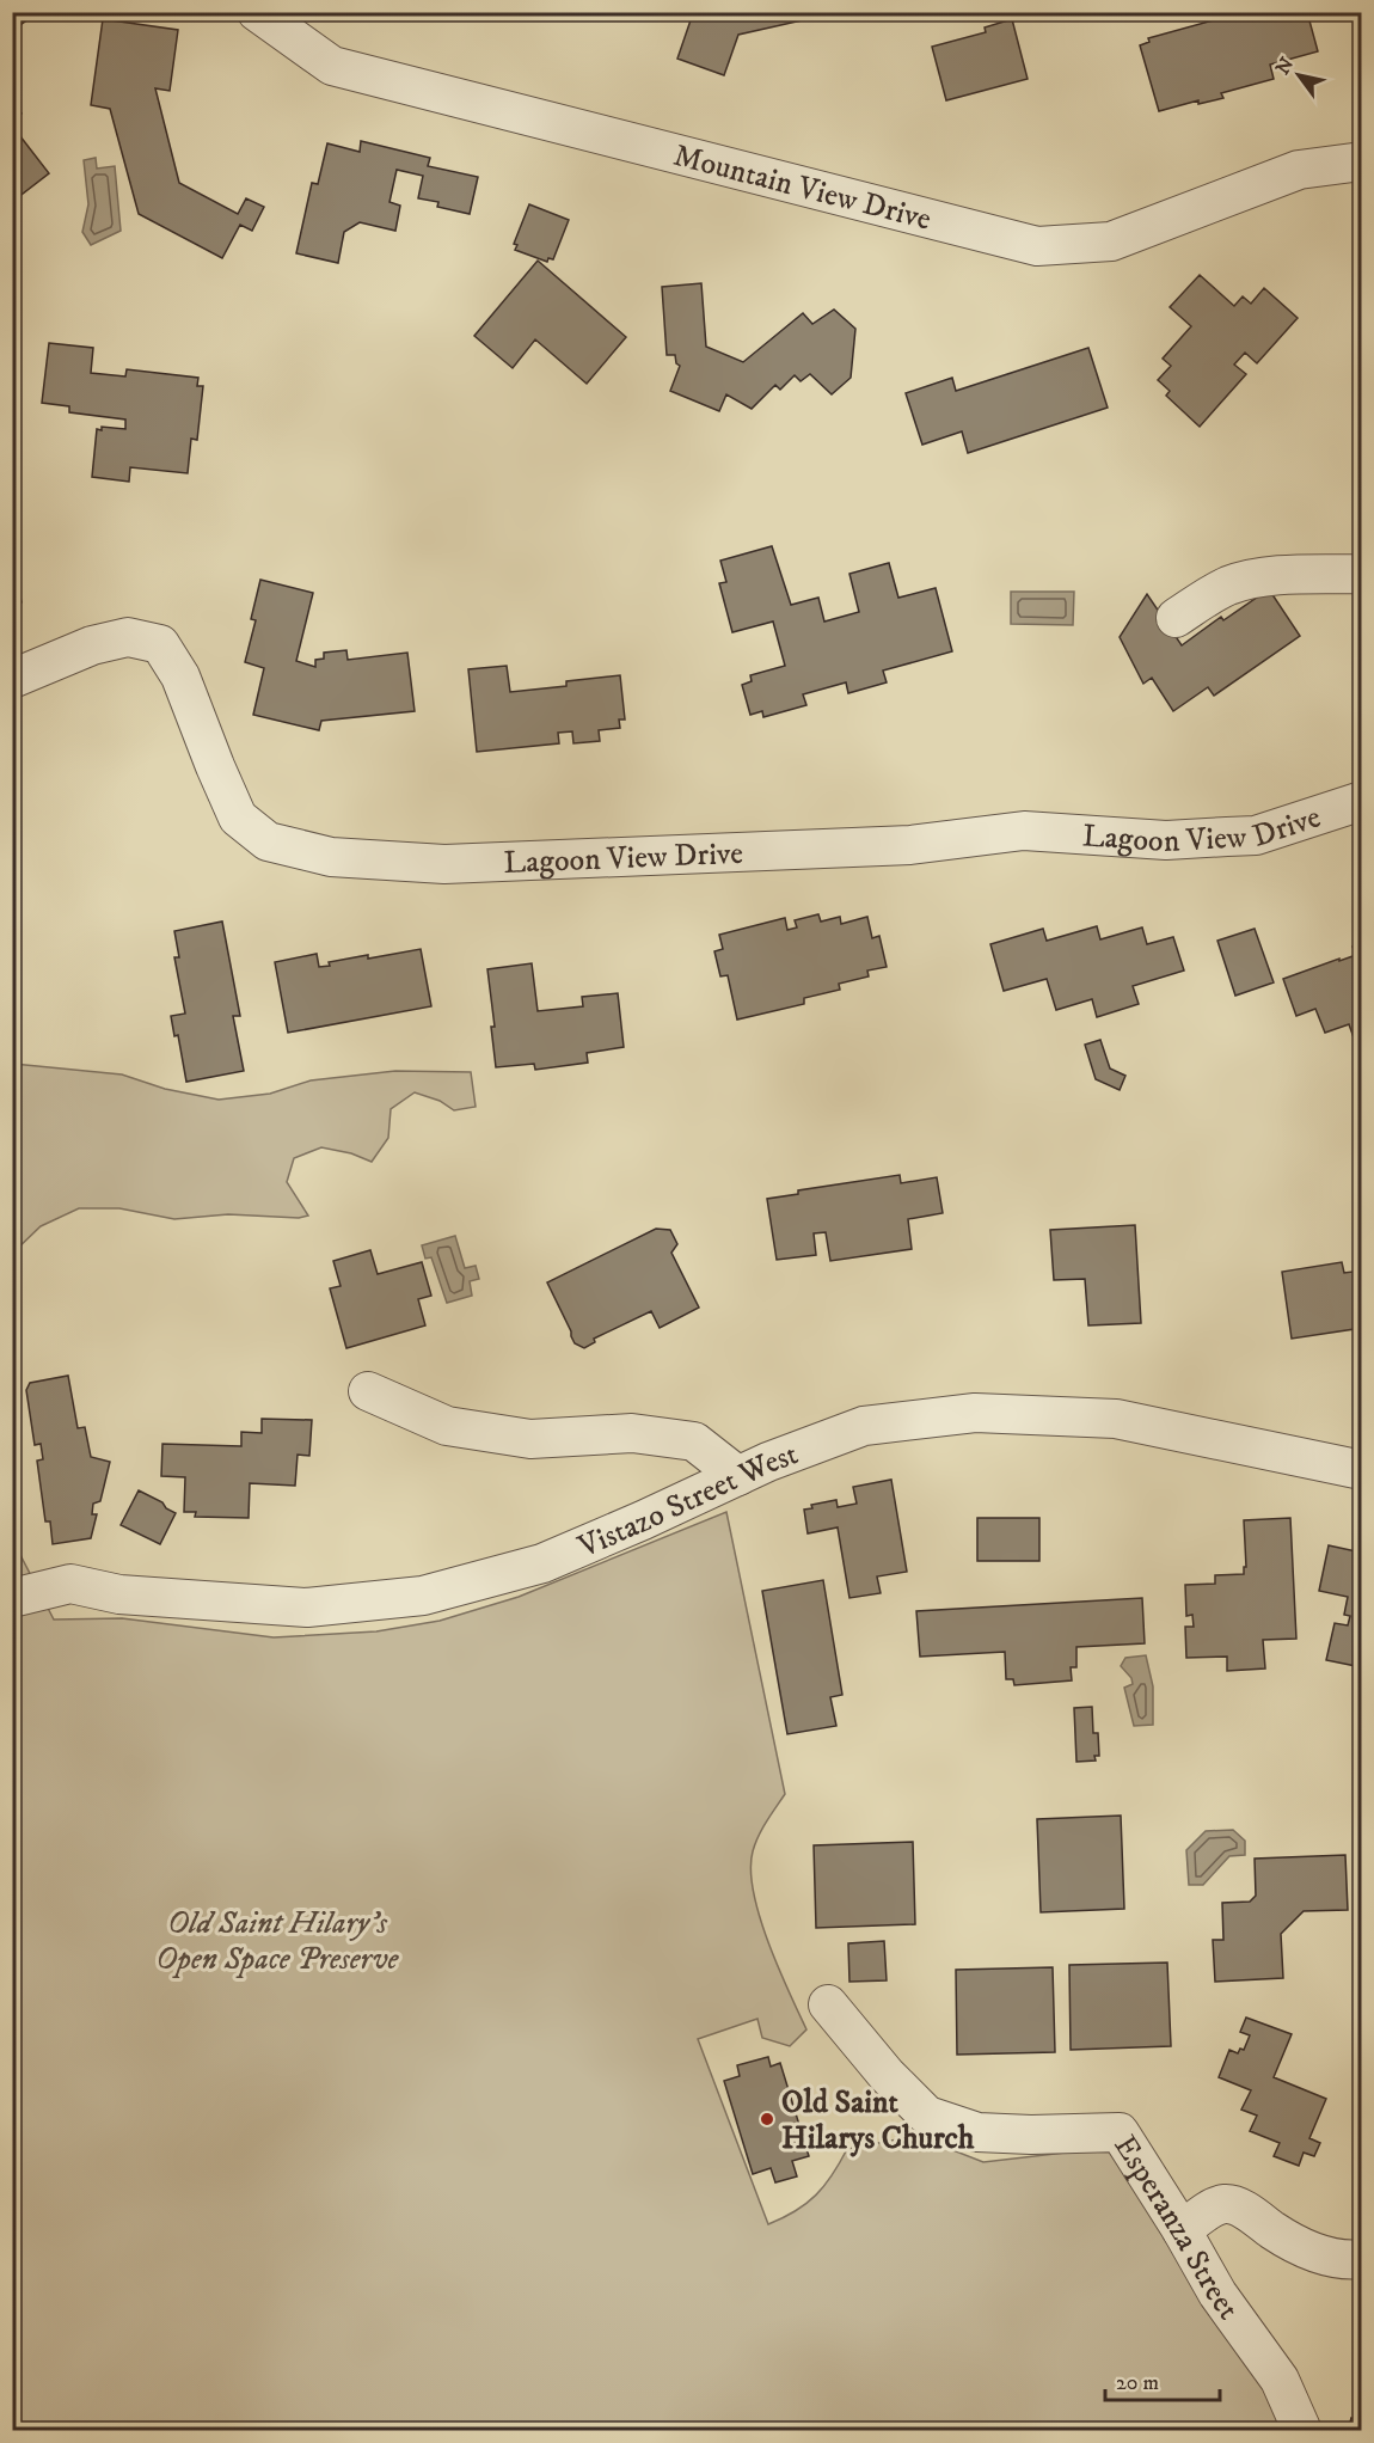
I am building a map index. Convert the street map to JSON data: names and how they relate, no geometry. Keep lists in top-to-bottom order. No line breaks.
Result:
{"streets":{"street":["Mountain View Drive","Lagoon View Drive","Vistazo Street West","Esperanza Street"]},"parks":["Old Saint Hilary's Open Space Preserve"],"places":["Old Saint Hilarys Church"],"scale_bar":"20 m","north":"top left"}
